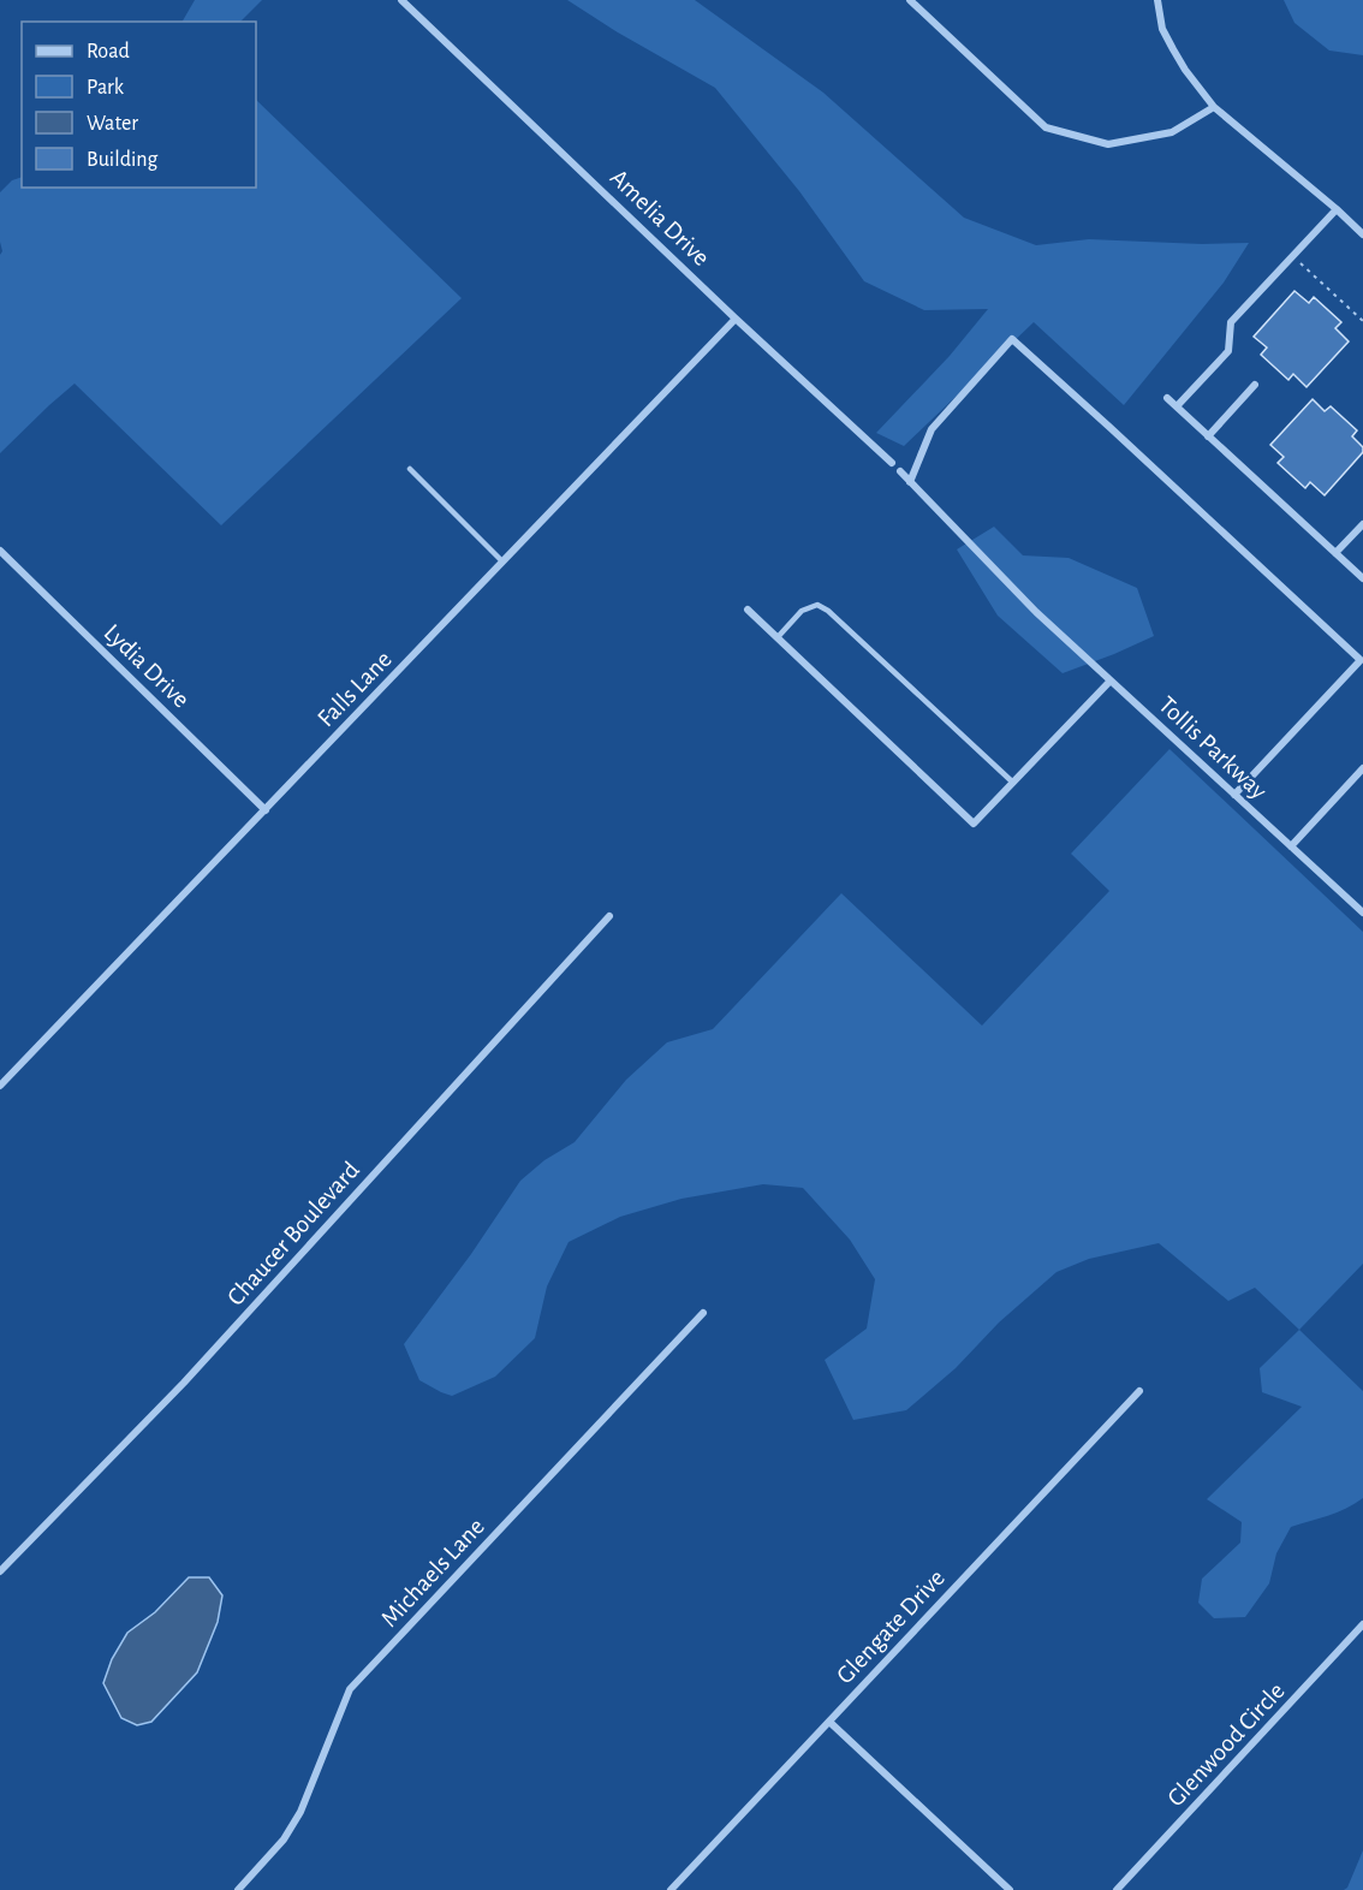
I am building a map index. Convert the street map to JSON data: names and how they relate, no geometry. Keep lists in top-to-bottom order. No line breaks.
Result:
{"streets":{"street":["Amelia Drive","Lydia Drive","Falls Lane","Tollis Parkway","Chaucer Boulevard","Michaels Lane","Glengate Drive","Glenwood Circle"]},"crossings":[["Amelia Drive","Falls Lane"],["Lydia Drive","Falls Lane"]],"legend":["Road","Park","Water","Building"]}
